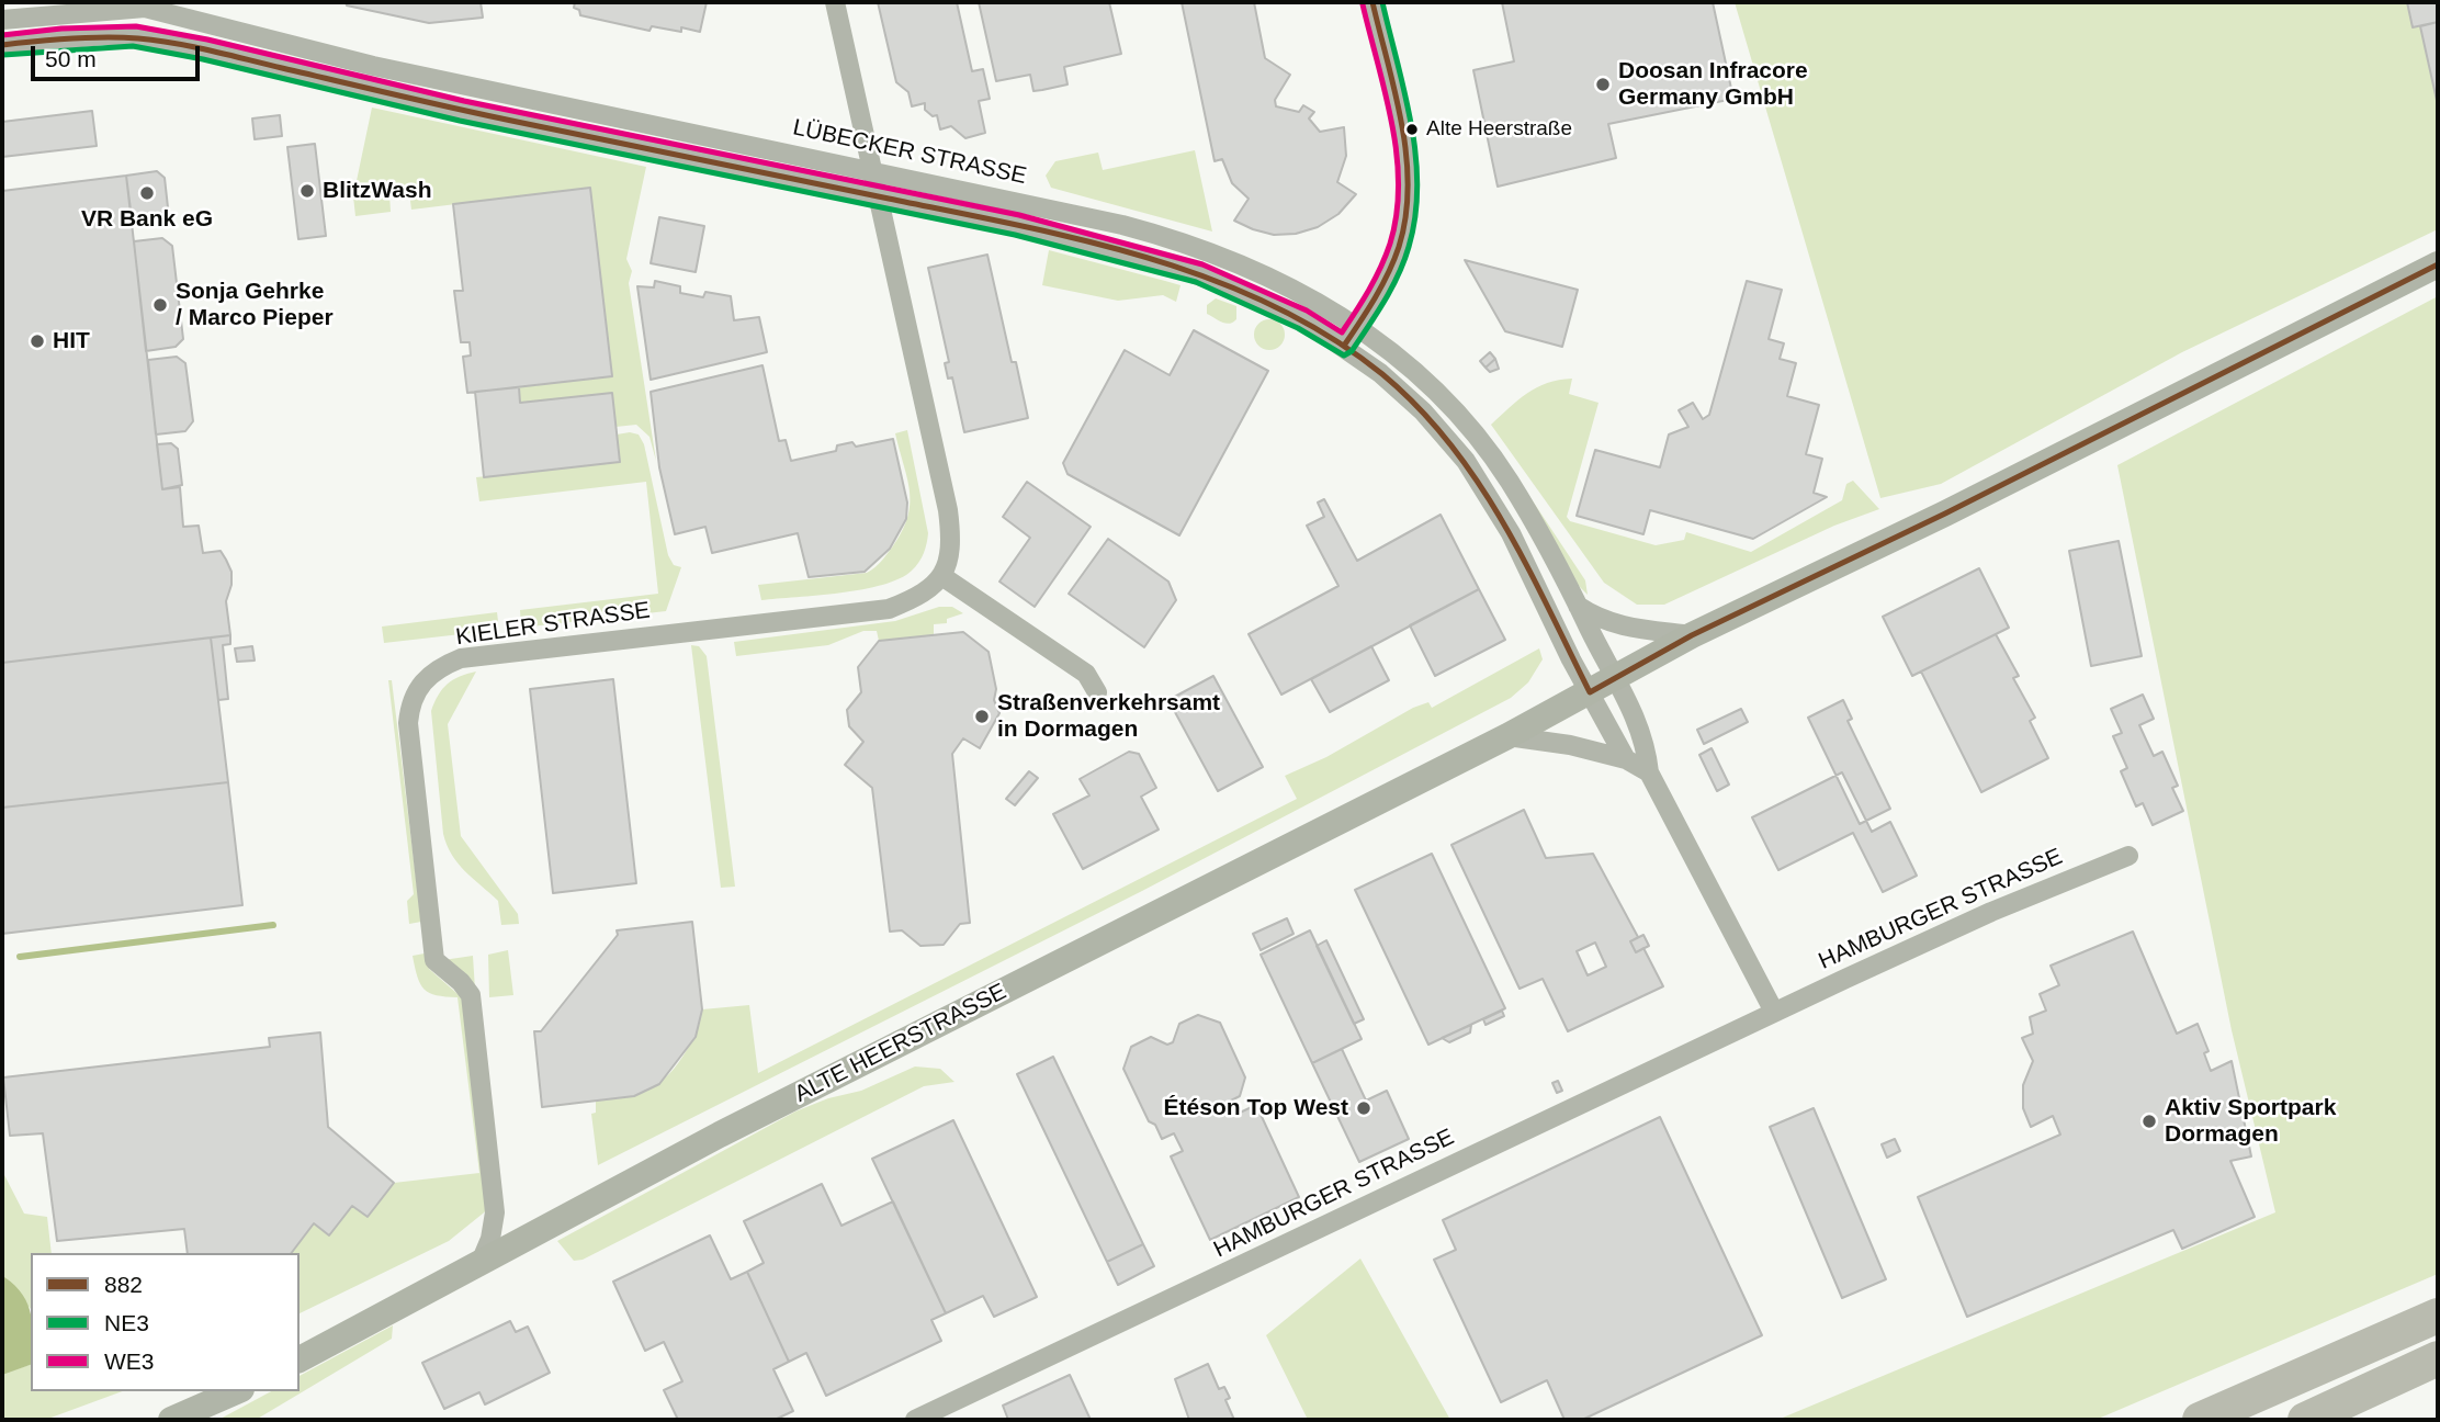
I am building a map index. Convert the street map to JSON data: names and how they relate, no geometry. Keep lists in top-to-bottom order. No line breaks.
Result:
{"streets":{"street":["LÜBECKER STRASSE","KIELER STRASSE","HAMBURGER STRASSE","ALTE HEERSTRASSE"]},"crossings":[["LÜBECKER STRASSE","ALTE HEERSTRASSE"],["KIELER STRASSE","ALTE HEERSTRASSE"]],"places":["Doosan Infracore Germany GmbH","Alte Heerstraße","BlitzWash","VR Bank eG","Sonja Gehrke / Marco Pieper","HIT","Straßenverkehrsamt in Dormagen","Étéson Top West","Aktiv Sportpark Dormagen"],"lines":["transit line 882","transit line NE3","transit line WE3"],"legend":["882","NE3","WE3"],"scale_bar":"50 m"}
